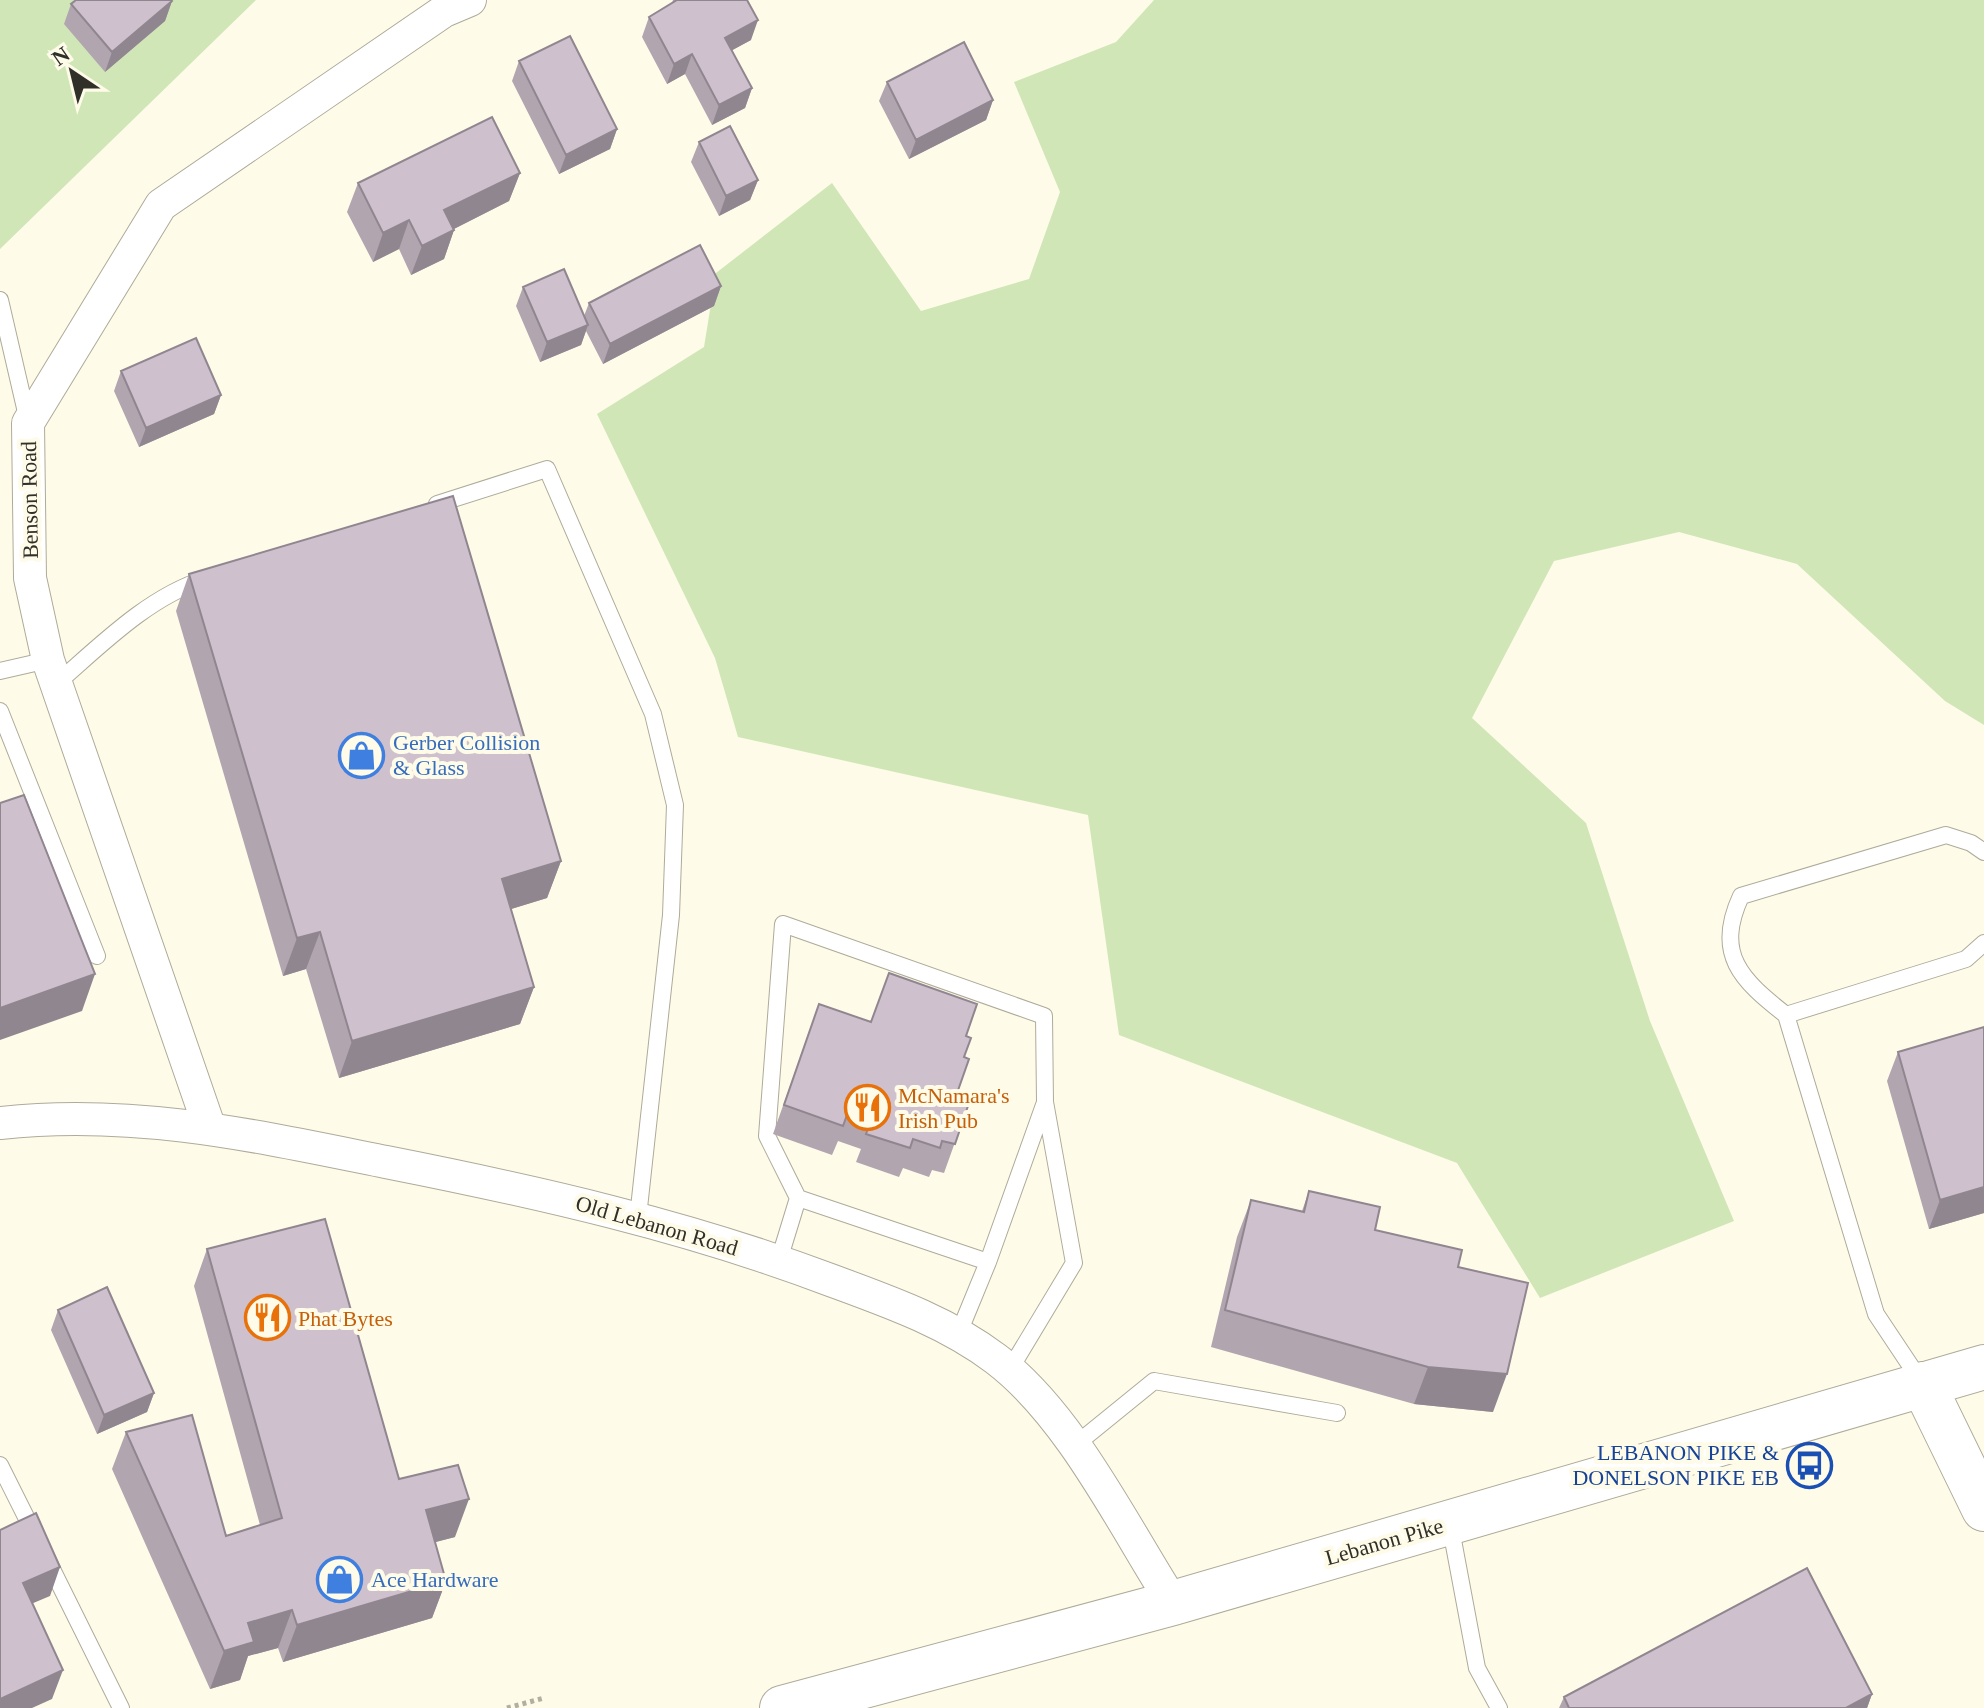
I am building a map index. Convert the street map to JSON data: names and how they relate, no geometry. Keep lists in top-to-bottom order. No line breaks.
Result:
{"streets":{"main road":["Lebanon Pike"],"street":["Benson Road","Old Lebanon Road"]},"crossings":[["Benson Road","Old Lebanon Road"],["Old Lebanon Road","Lebanon Pike"]],"places":{"shop":["Gerber Collision & Glass","Ace Hardware"],"restaurant":["McNamara's Irish Pub","Phat Bytes"],"bus stop":["LEBANON PIKE & DONELSON PIKE EB"]},"north":"top left"}
